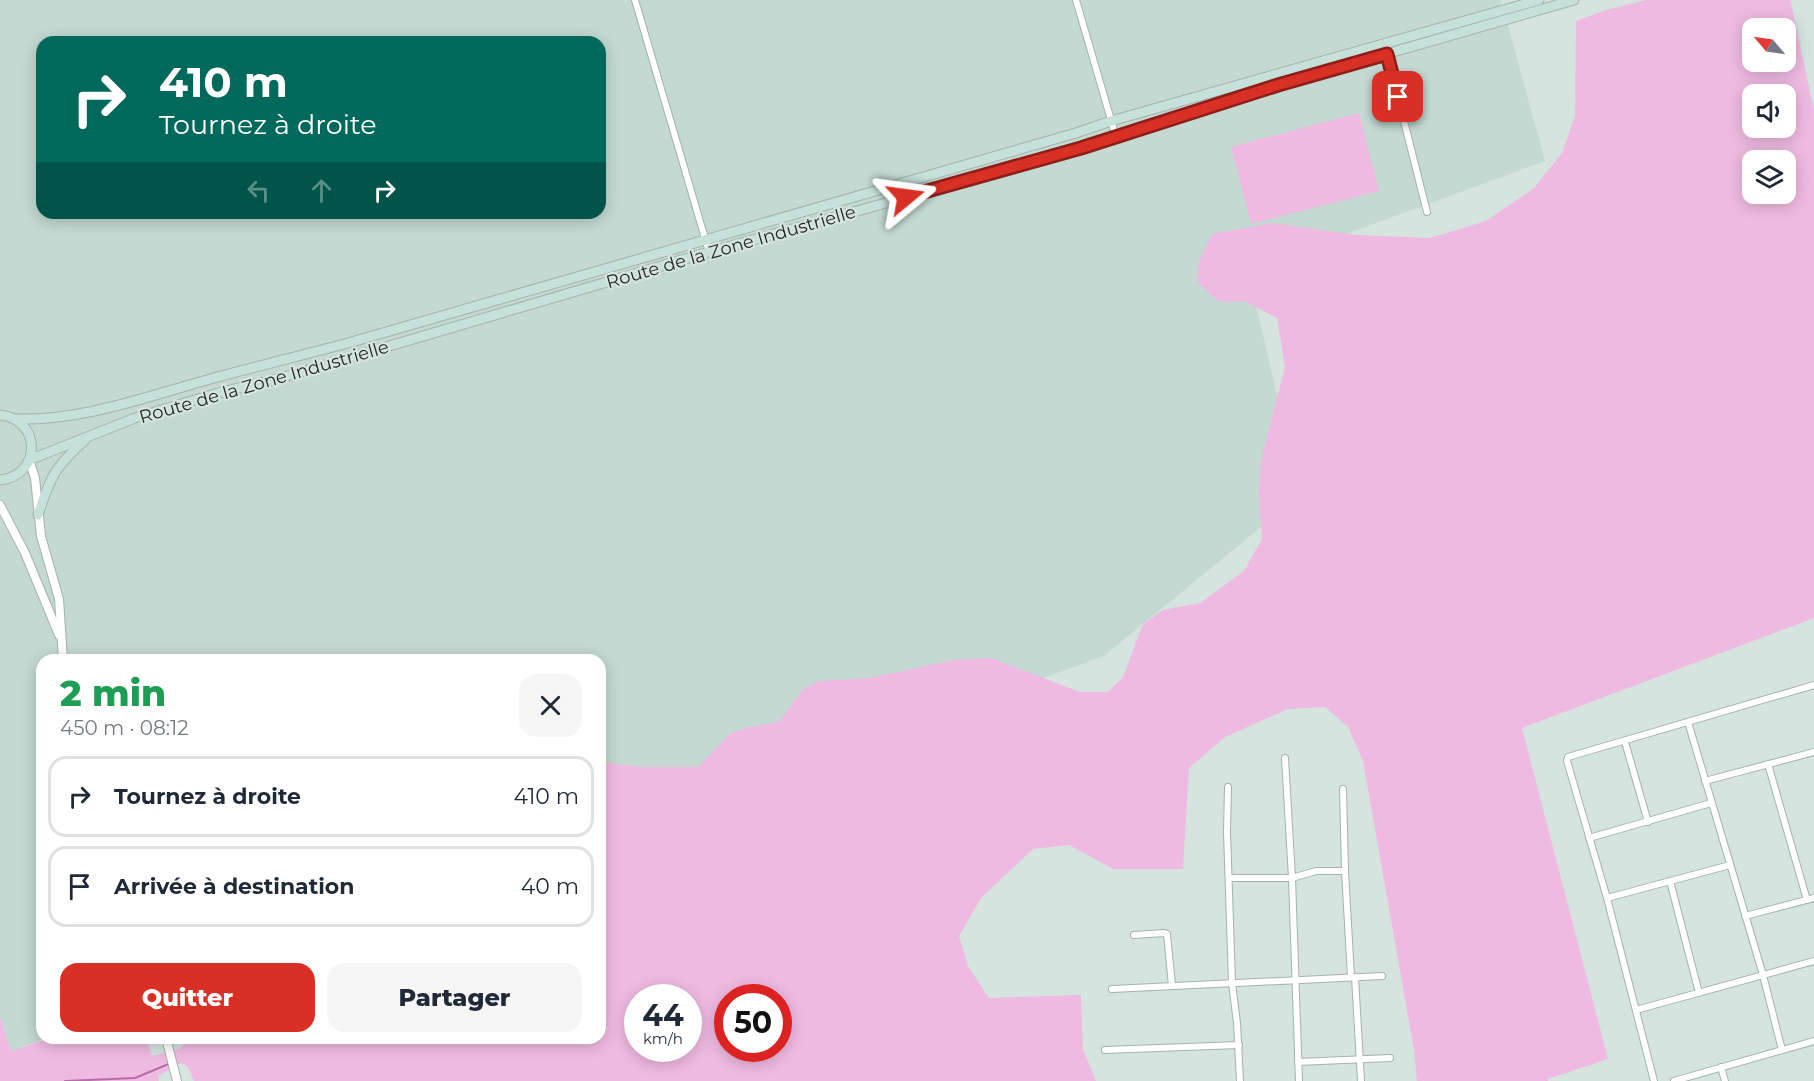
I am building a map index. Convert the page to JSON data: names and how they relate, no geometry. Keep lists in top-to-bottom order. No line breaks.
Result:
{"streets":{"main road":["Route de la Zone Industrielle"]},"north":"top left","page":{"turn":["410 m","Tournez à droite"],"heading":["2 min","450 m · 08:12"],"list":[{"name":"Tournez à droite","value":"410 m"},{"name":"Arrivée à destination","value":"40 m"}],"buttons":["Quitter","Partager"],"speed":"44 km/h","limit":"50"}}
